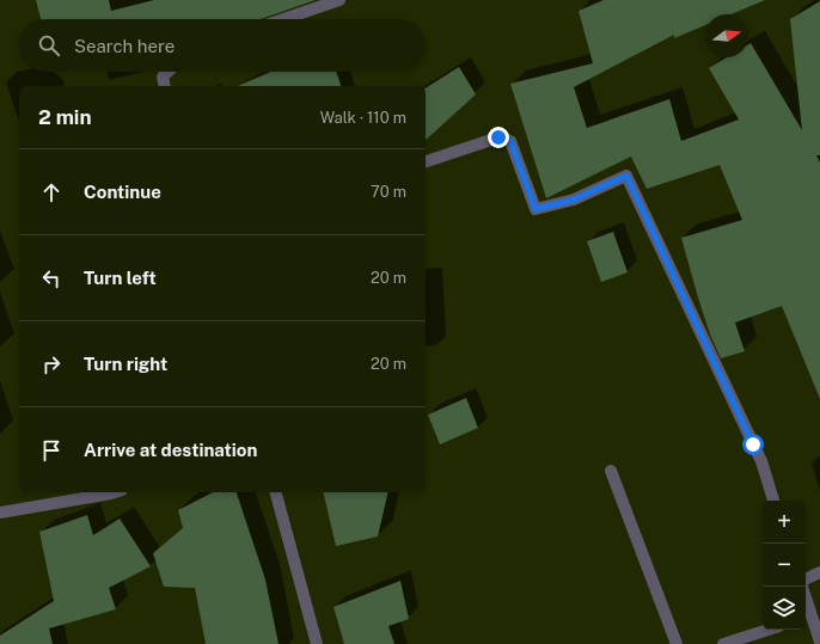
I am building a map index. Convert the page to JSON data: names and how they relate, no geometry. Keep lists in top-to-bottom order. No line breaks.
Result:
{"north":"right","page":{"search":"Search here","heading":["2 min","Walk · 110 m"],"list":[["Continue","70 m"],["Turn left","20 m"],["Turn right","20 m"],"Arrive at destination"],"map_buttons":["+","−"]}}
